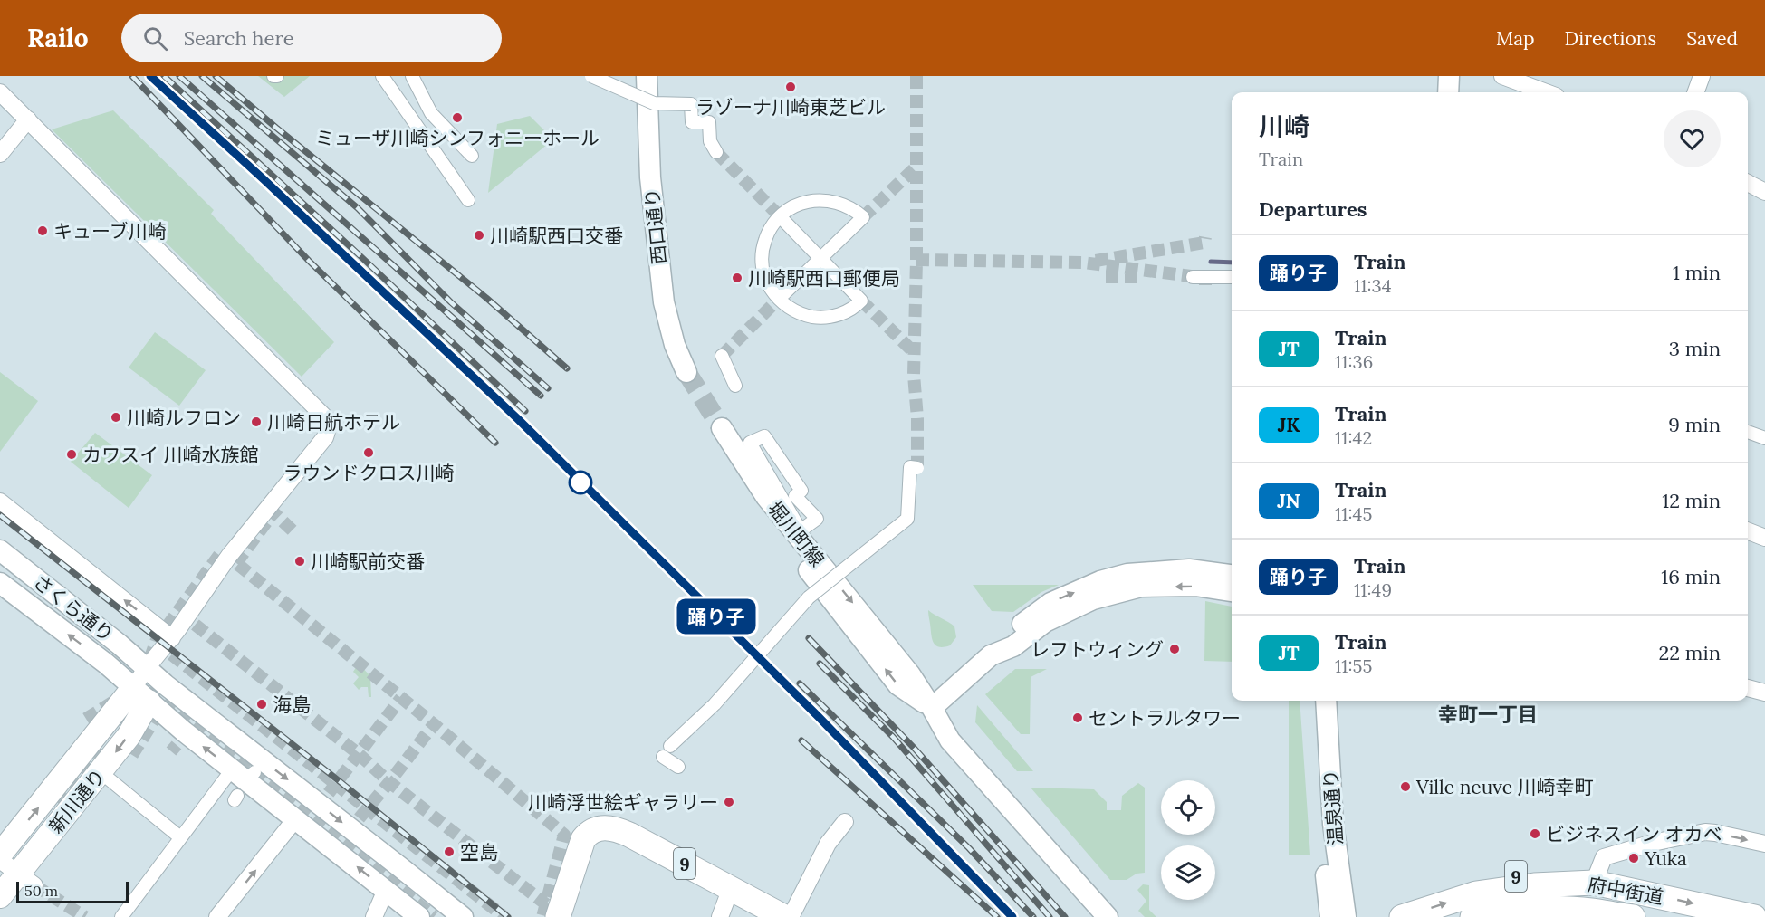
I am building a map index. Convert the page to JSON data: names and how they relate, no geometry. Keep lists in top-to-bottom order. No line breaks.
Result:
{"streets":{"main road":["新川通り","9","府中街道"],"street":["西口通り","堀川町線","さくら通り","温泉通り"]},"crossings":[["さくら通り","新川通り"]],"one_way":["府中街道"],"districts":["幸町一丁目"],"places":["ラゾーナ川崎東芝ビル","ミューザ川崎シンフォニーホール","キューブ川崎","川崎駅西口交番","川崎駅西口郵便局","川崎ルフロン","川崎日航ホテル","ラウンドクロス川崎","カワスイ 川崎水族館","川崎駅前交番","レフトウィング","海島","セントラルタワー","Ville neuve 川崎幸町","川崎浮世絵ギャラリー","ビジネスイン オカベ","空島","Yuka"],"scale_bar":"50 m","page":{"header":"Railo","search":"Search here","nav":["Map","Directions","Saved"],"on_map":"踊り子","heading":[["川崎","Train"],"Departures"],"list":[{"mark":"踊り子","name":"Train","note":"11:34","value":"1 min"},{"mark":"JT","name":"Train","note":"11:36","value":"3 min"},{"mark":"JK","name":"Train","note":"11:42","value":"9 min"},{"mark":"JN","name":"Train","note":"11:45","value":"12 min"},{"mark":"踊り子","name":"Train","note":"11:49","value":"16 min"},{"mark":"JT","name":"Train","note":"11:55","value":"22 min"}],"scale":"50 m"}}
